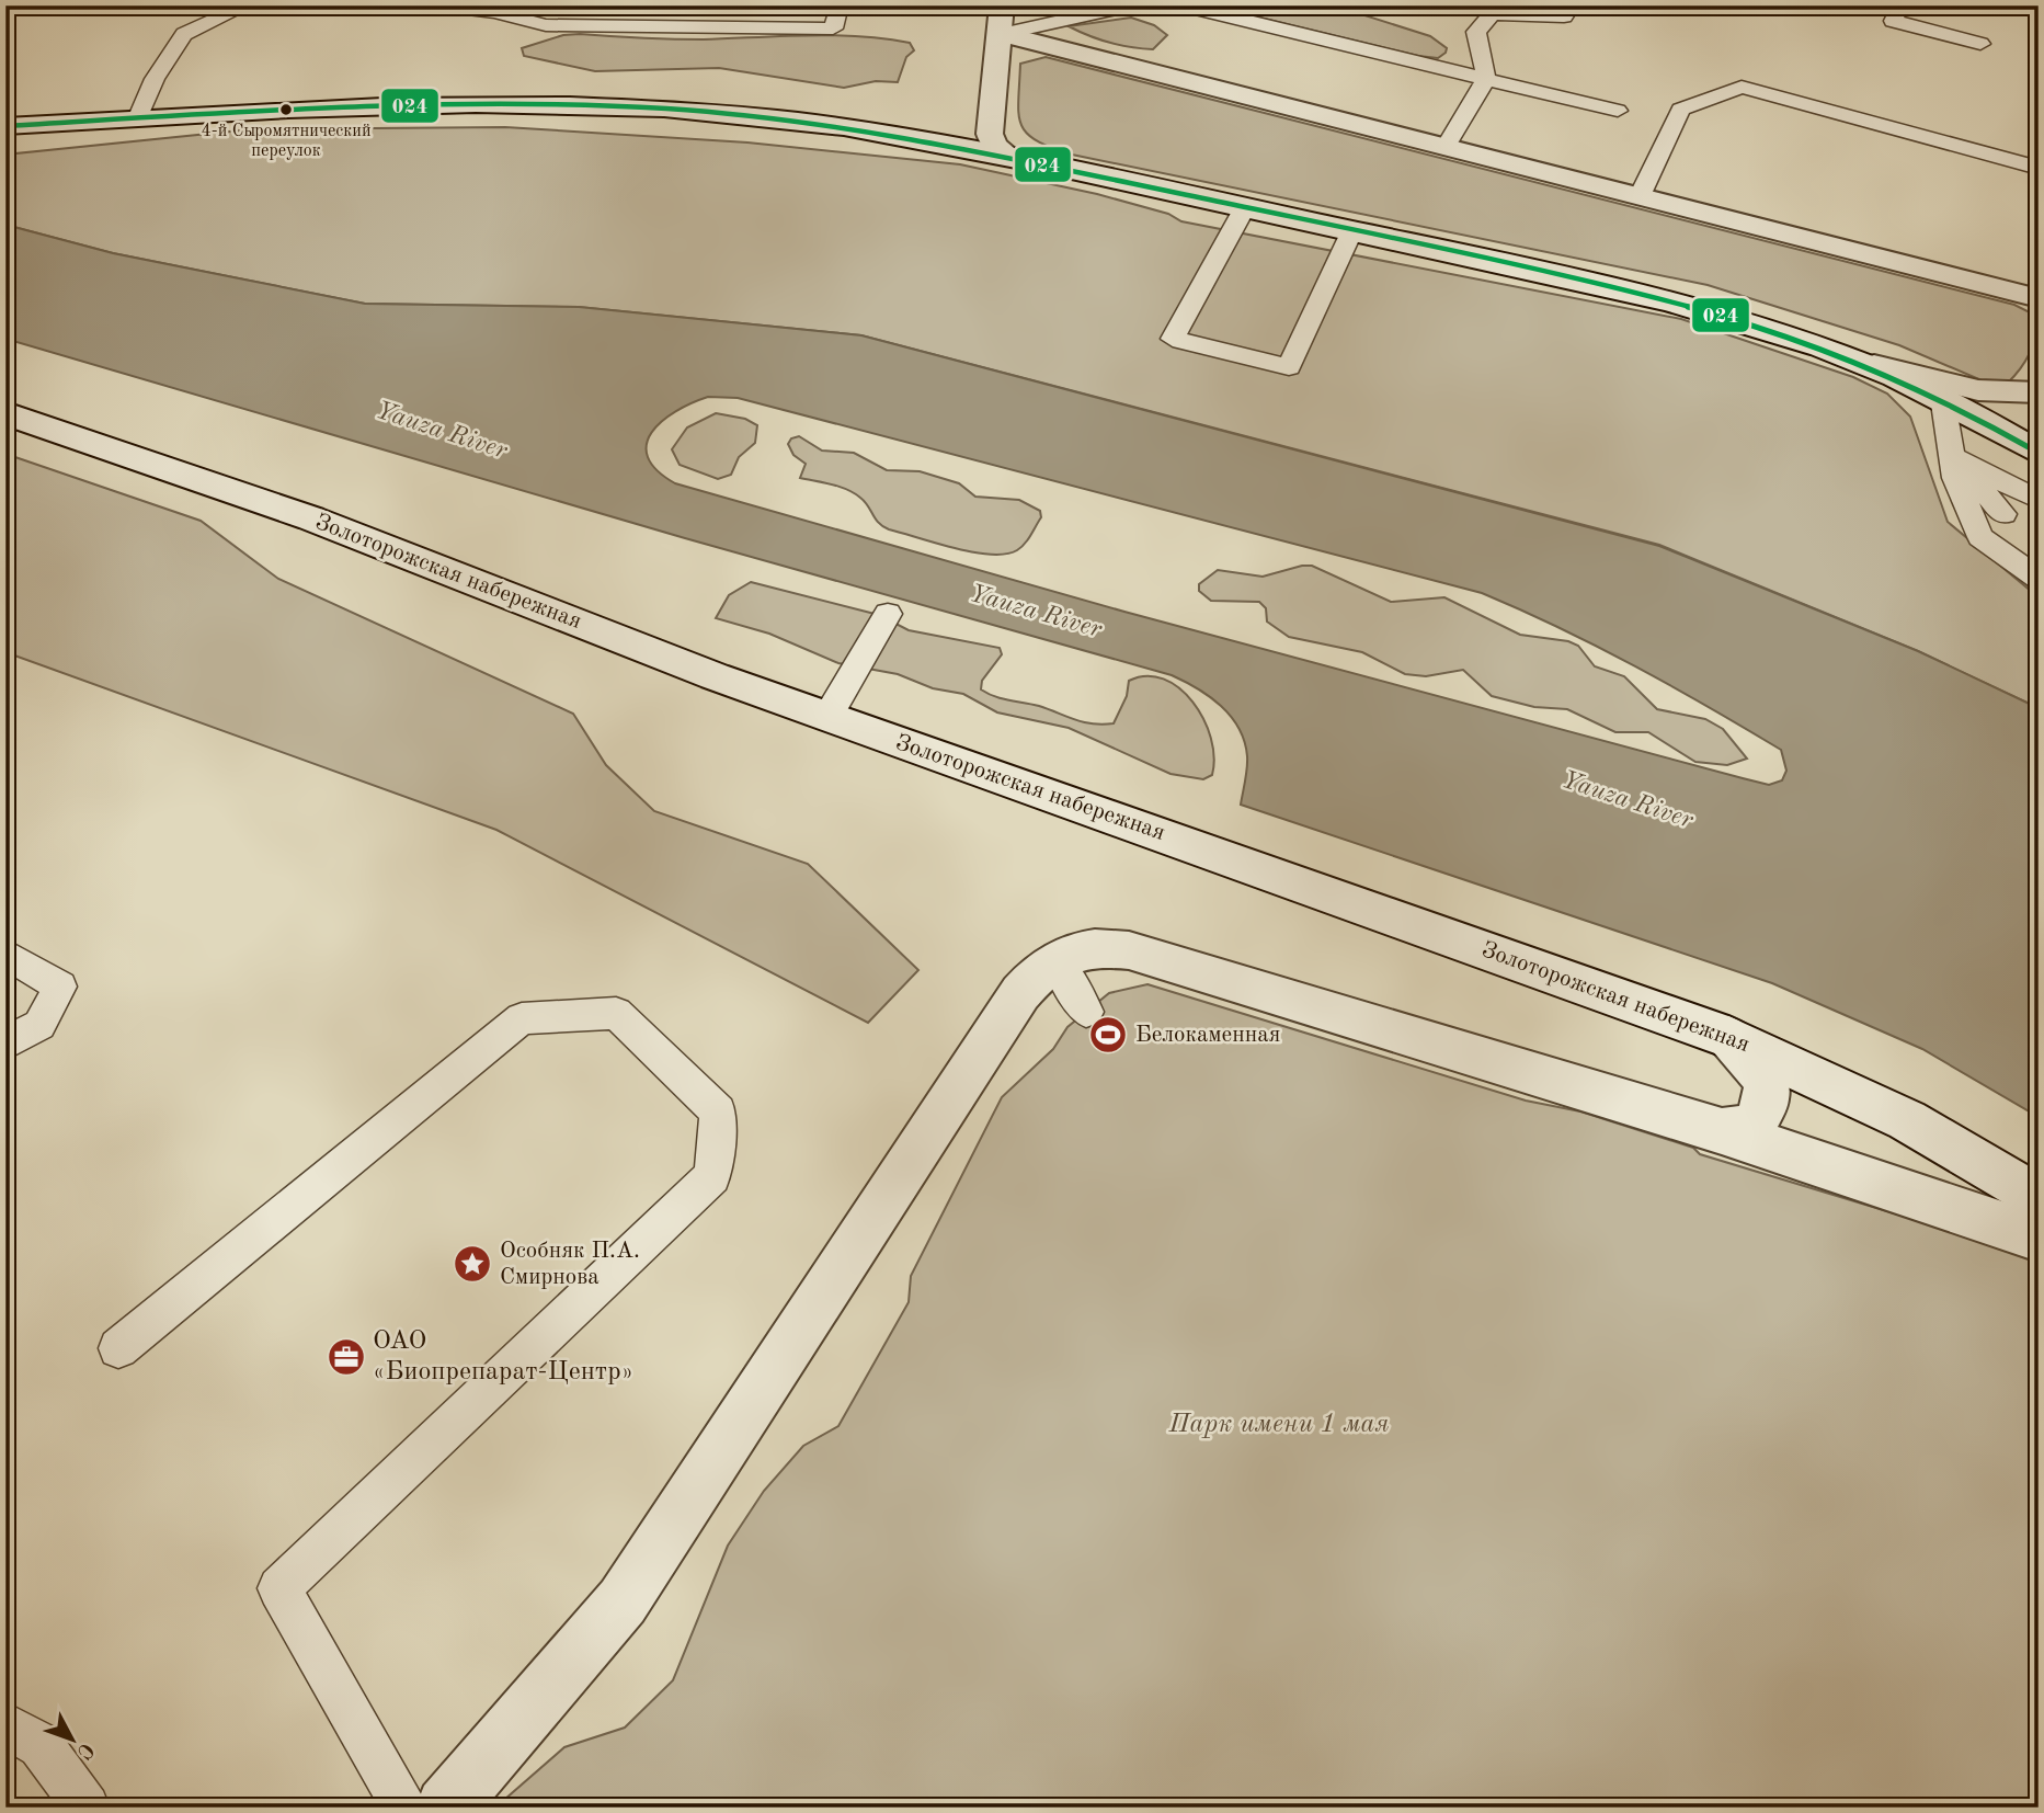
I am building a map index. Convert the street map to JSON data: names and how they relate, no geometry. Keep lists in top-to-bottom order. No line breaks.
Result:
{"streets":{"main road":["Золоторожская набережная"]},"water":["Yauza River"],"parks":["Парк имени 1 мая"],"places":{"other":["4-й Сыромятнический переулок"],"sports":["Белокаменная"],"place":["Особняк П.А. Смирнова"],"office":["ОАО «Биопрепарат-Центр»"]},"lines":["transit line 024"],"north":"bottom right"}
